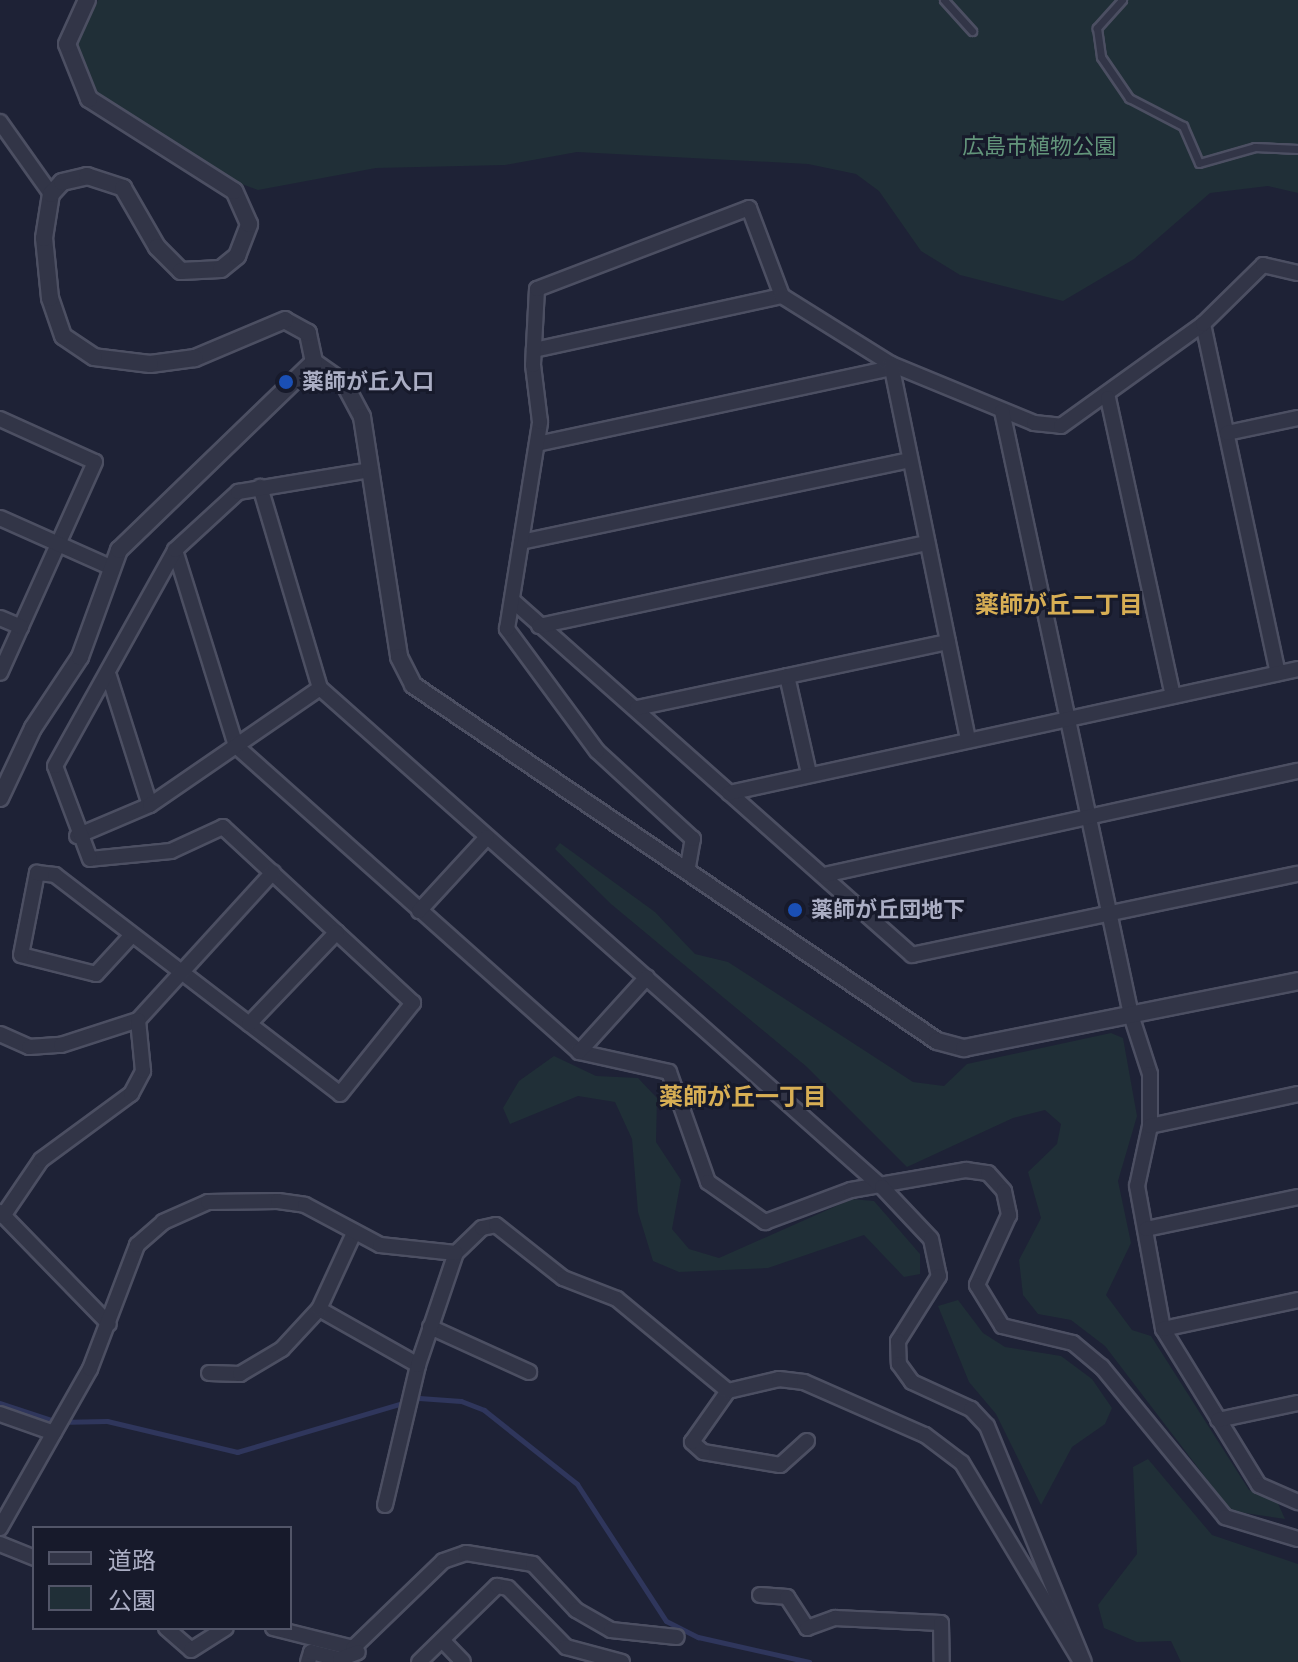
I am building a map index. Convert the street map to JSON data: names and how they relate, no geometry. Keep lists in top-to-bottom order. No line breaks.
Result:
{"districts":["薬師が丘二丁目","薬師が丘一丁目"],"parks":["広島市植物公園"],"places":["薬師が丘入口","薬師が丘団地下"],"legend":["道路","公園"]}
